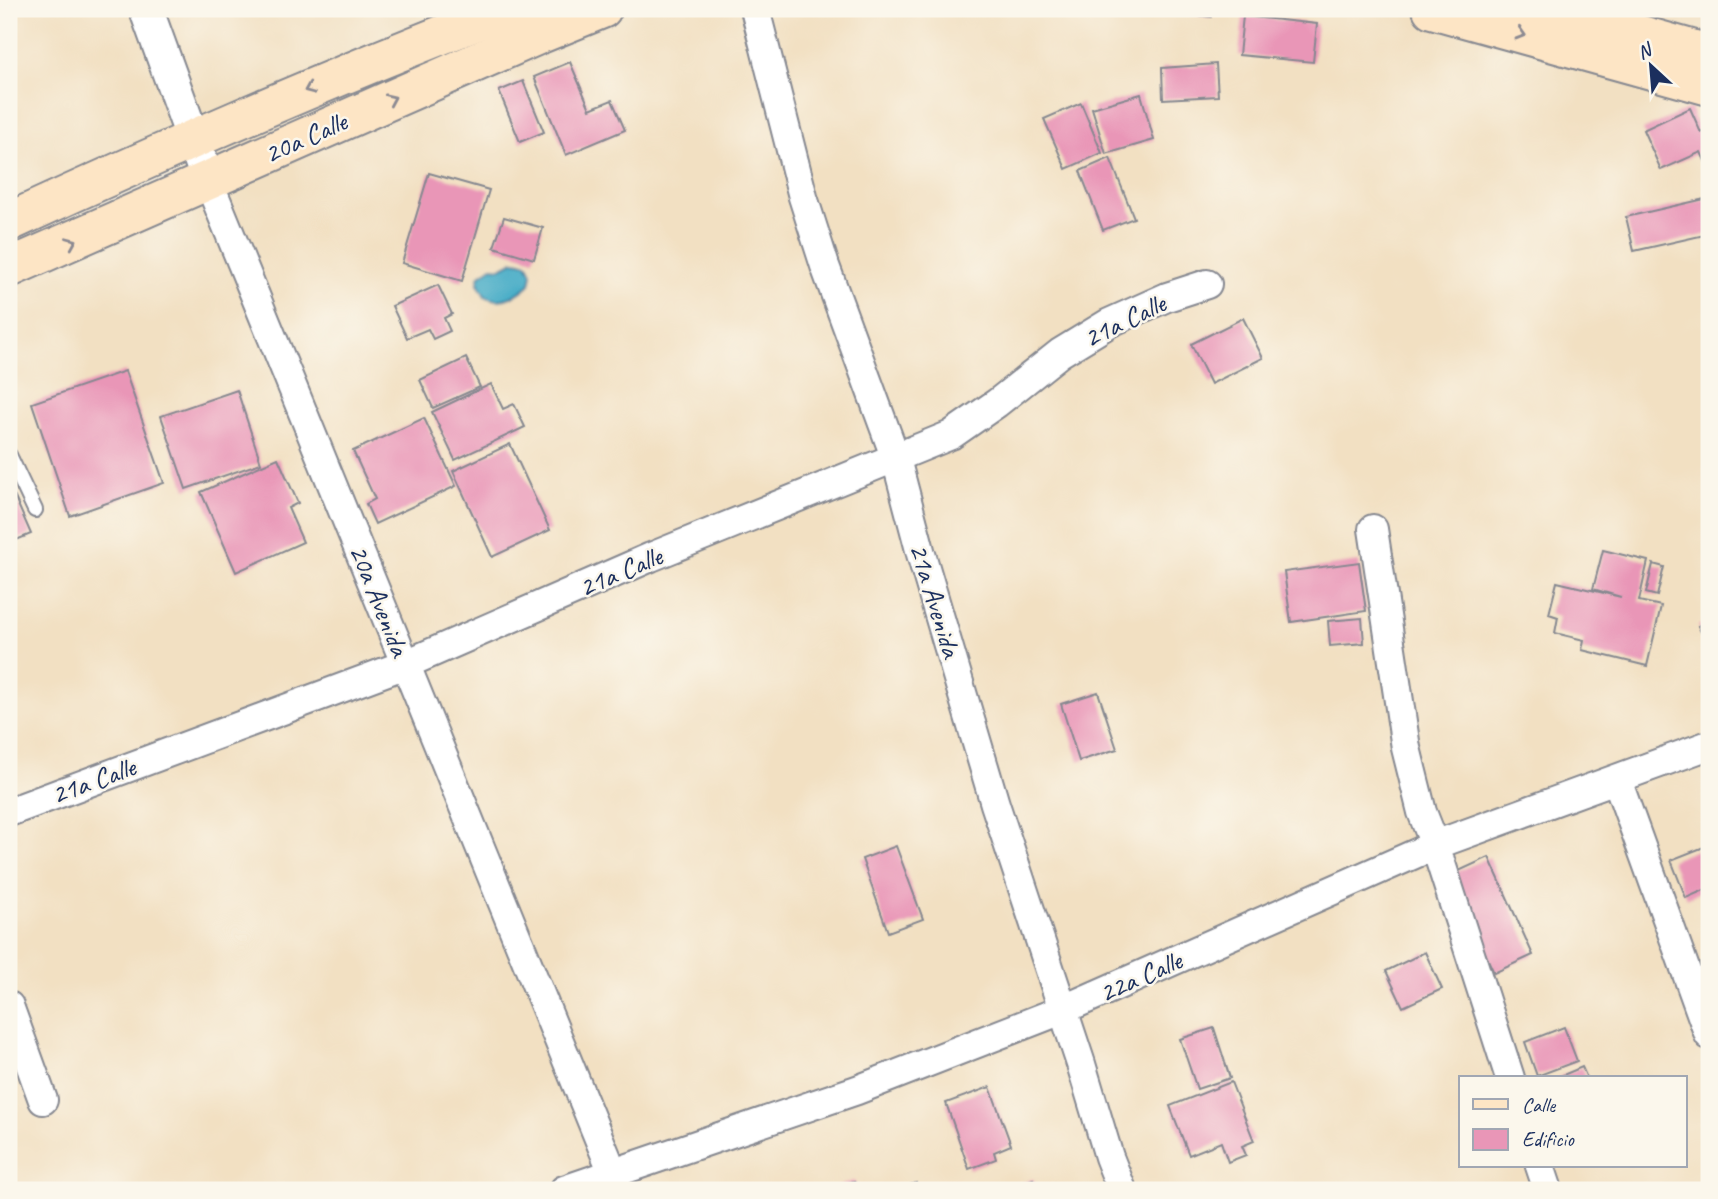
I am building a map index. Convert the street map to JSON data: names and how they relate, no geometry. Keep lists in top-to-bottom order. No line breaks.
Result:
{"streets":{"main road":["20a Calle"],"street":["21a Calle","20a Avenida","21a Avenida","22a Calle"]},"crossings":[["20a Calle","20a Avenida"],["21a Calle","20a Avenida"],["21a Calle","21a Avenida"],["20a Avenida","22a Calle"],["21a Avenida","22a Calle"]],"legend":["Calle","Edificio"],"north":"top left"}
